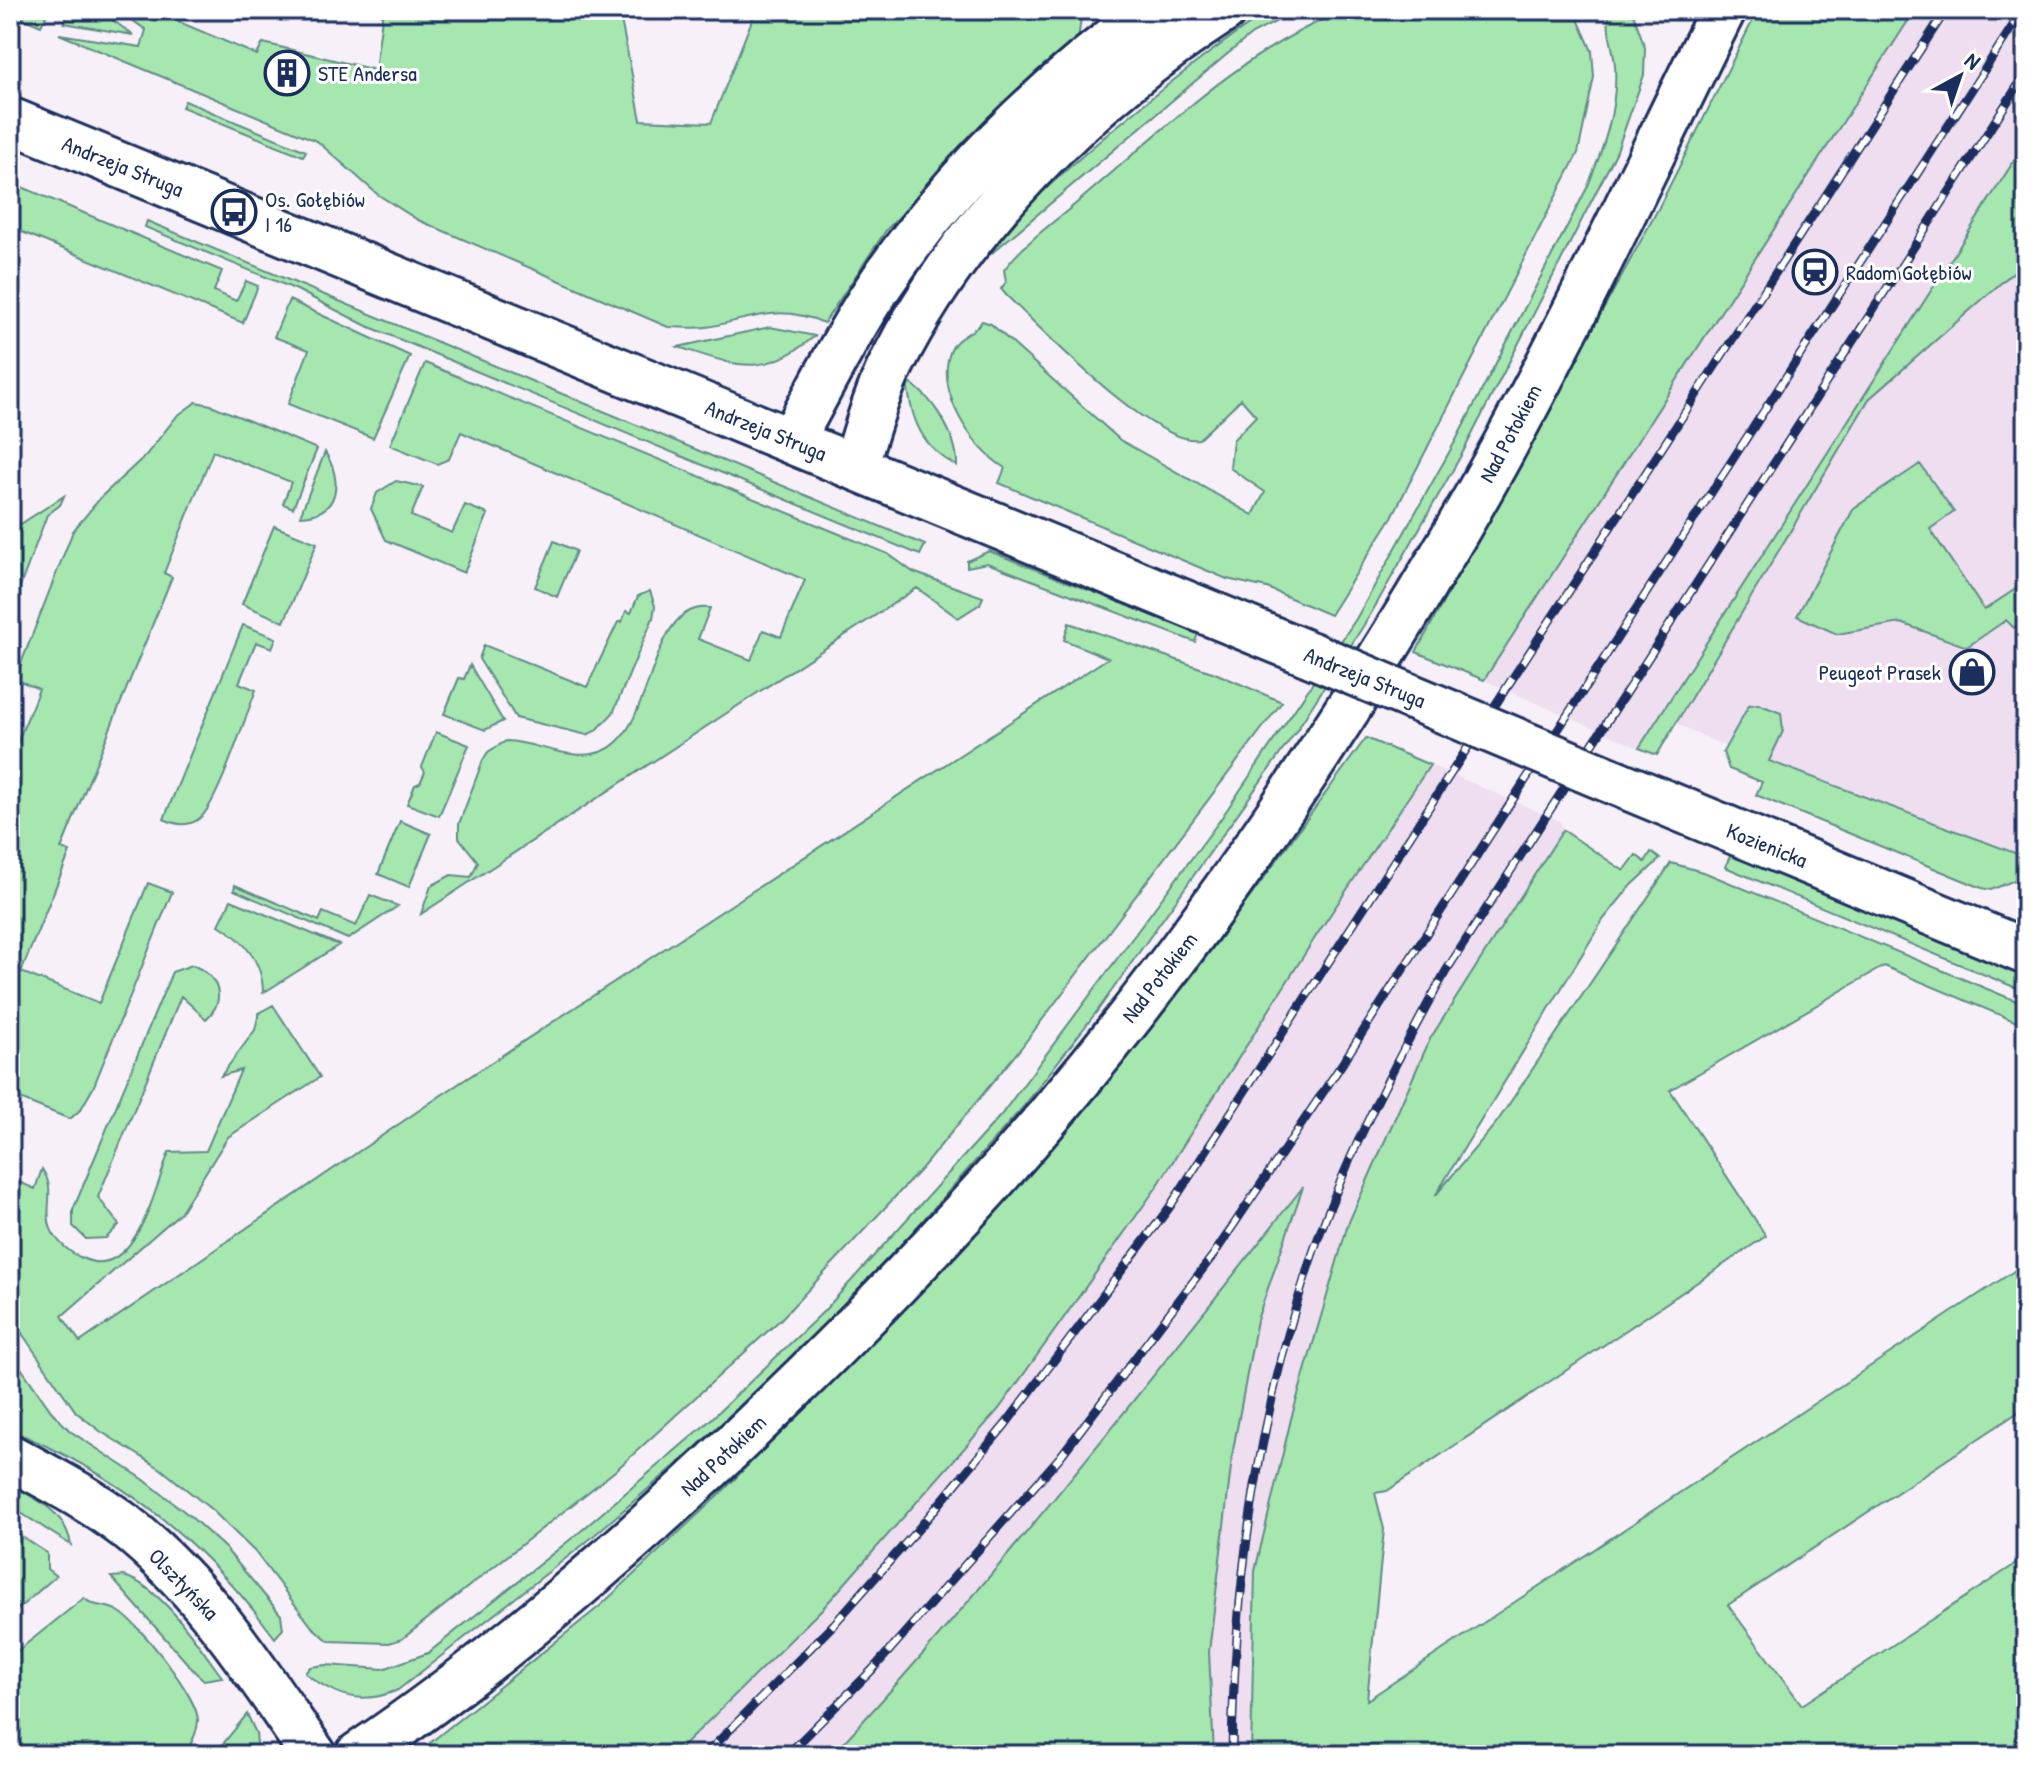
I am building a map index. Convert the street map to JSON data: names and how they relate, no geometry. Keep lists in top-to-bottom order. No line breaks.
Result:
{"streets":{"main road":["Andrzeja Struga","Nad Potokiem","Kozienicka","Olsztyńska"]},"crossings":[["Andrzeja Struga","Kozienicka"]],"places":{"building":["STE Andersa"],"bus stop":["Os. Gołębiów I 16"],"station":["Radom Gołębiów"],"shop":["Peugeot Prasek"]},"north":"top right"}
